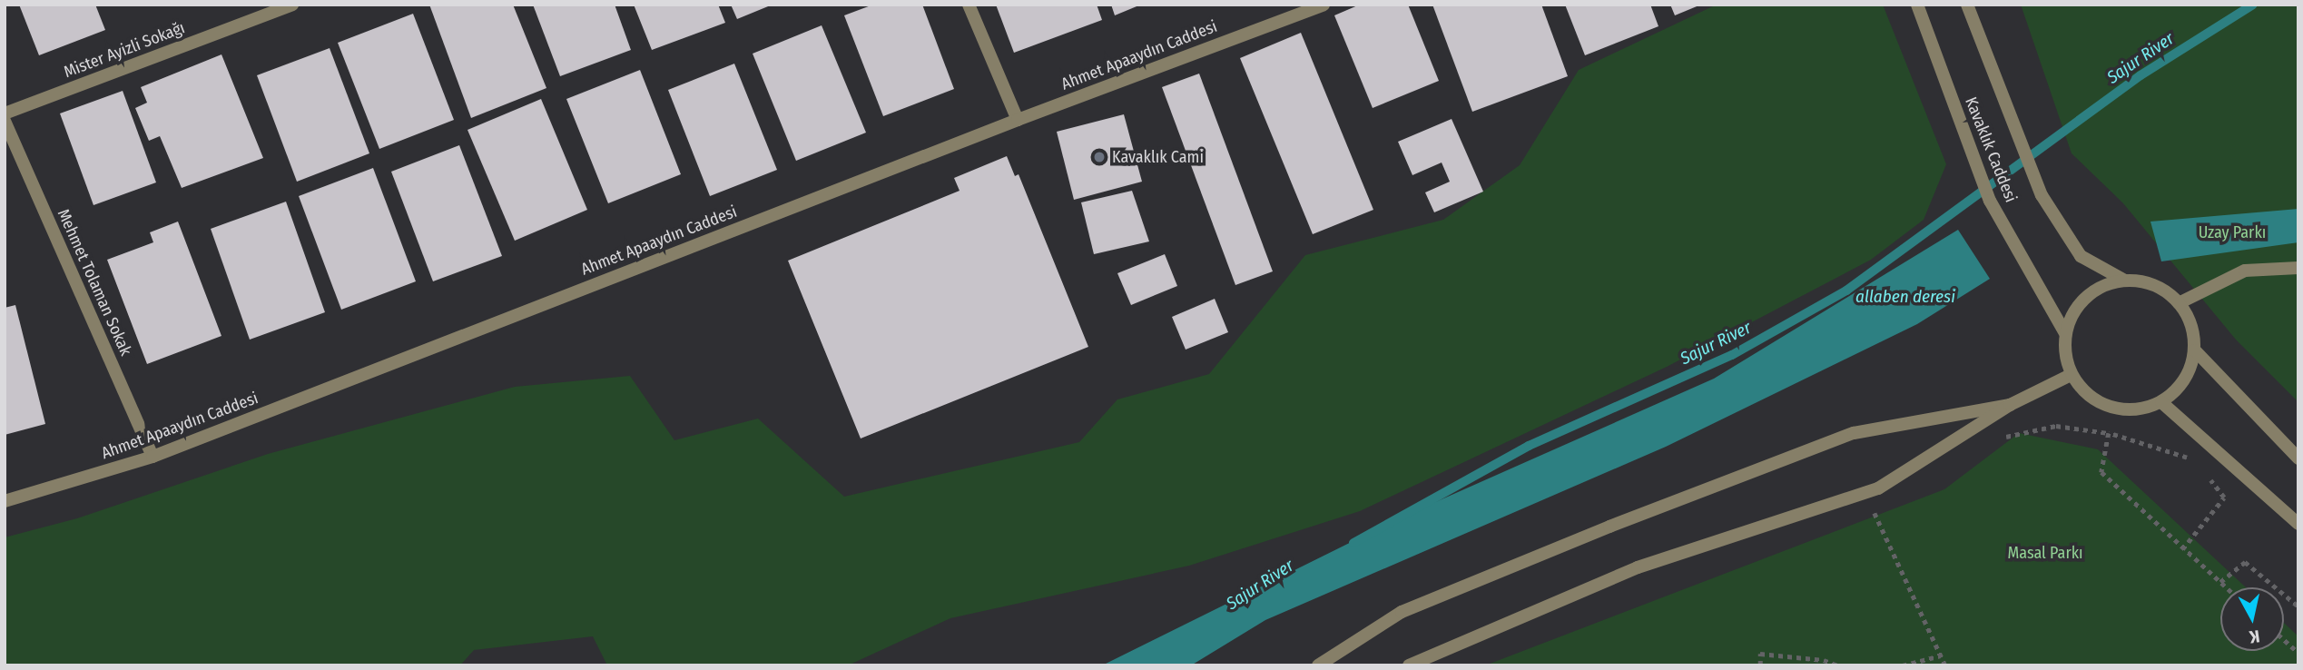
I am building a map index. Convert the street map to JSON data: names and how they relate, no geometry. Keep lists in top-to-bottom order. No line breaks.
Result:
{"streets":{"street":["Mister Ayizli Sokağı","Ahmet Apaaydın Caddesi","Kavaklık Caddesi","Mehmet Tolaman Sokak"]},"crossings":[["Ahmet Apaaydın Caddesi","Mehmet Tolaman Sokak"]],"water":["Sajur River","allaben deresi"],"parks":["Uzay Parkı","Masal Parkı"],"places":["Kavaklık Cami"],"north":"bottom"}
